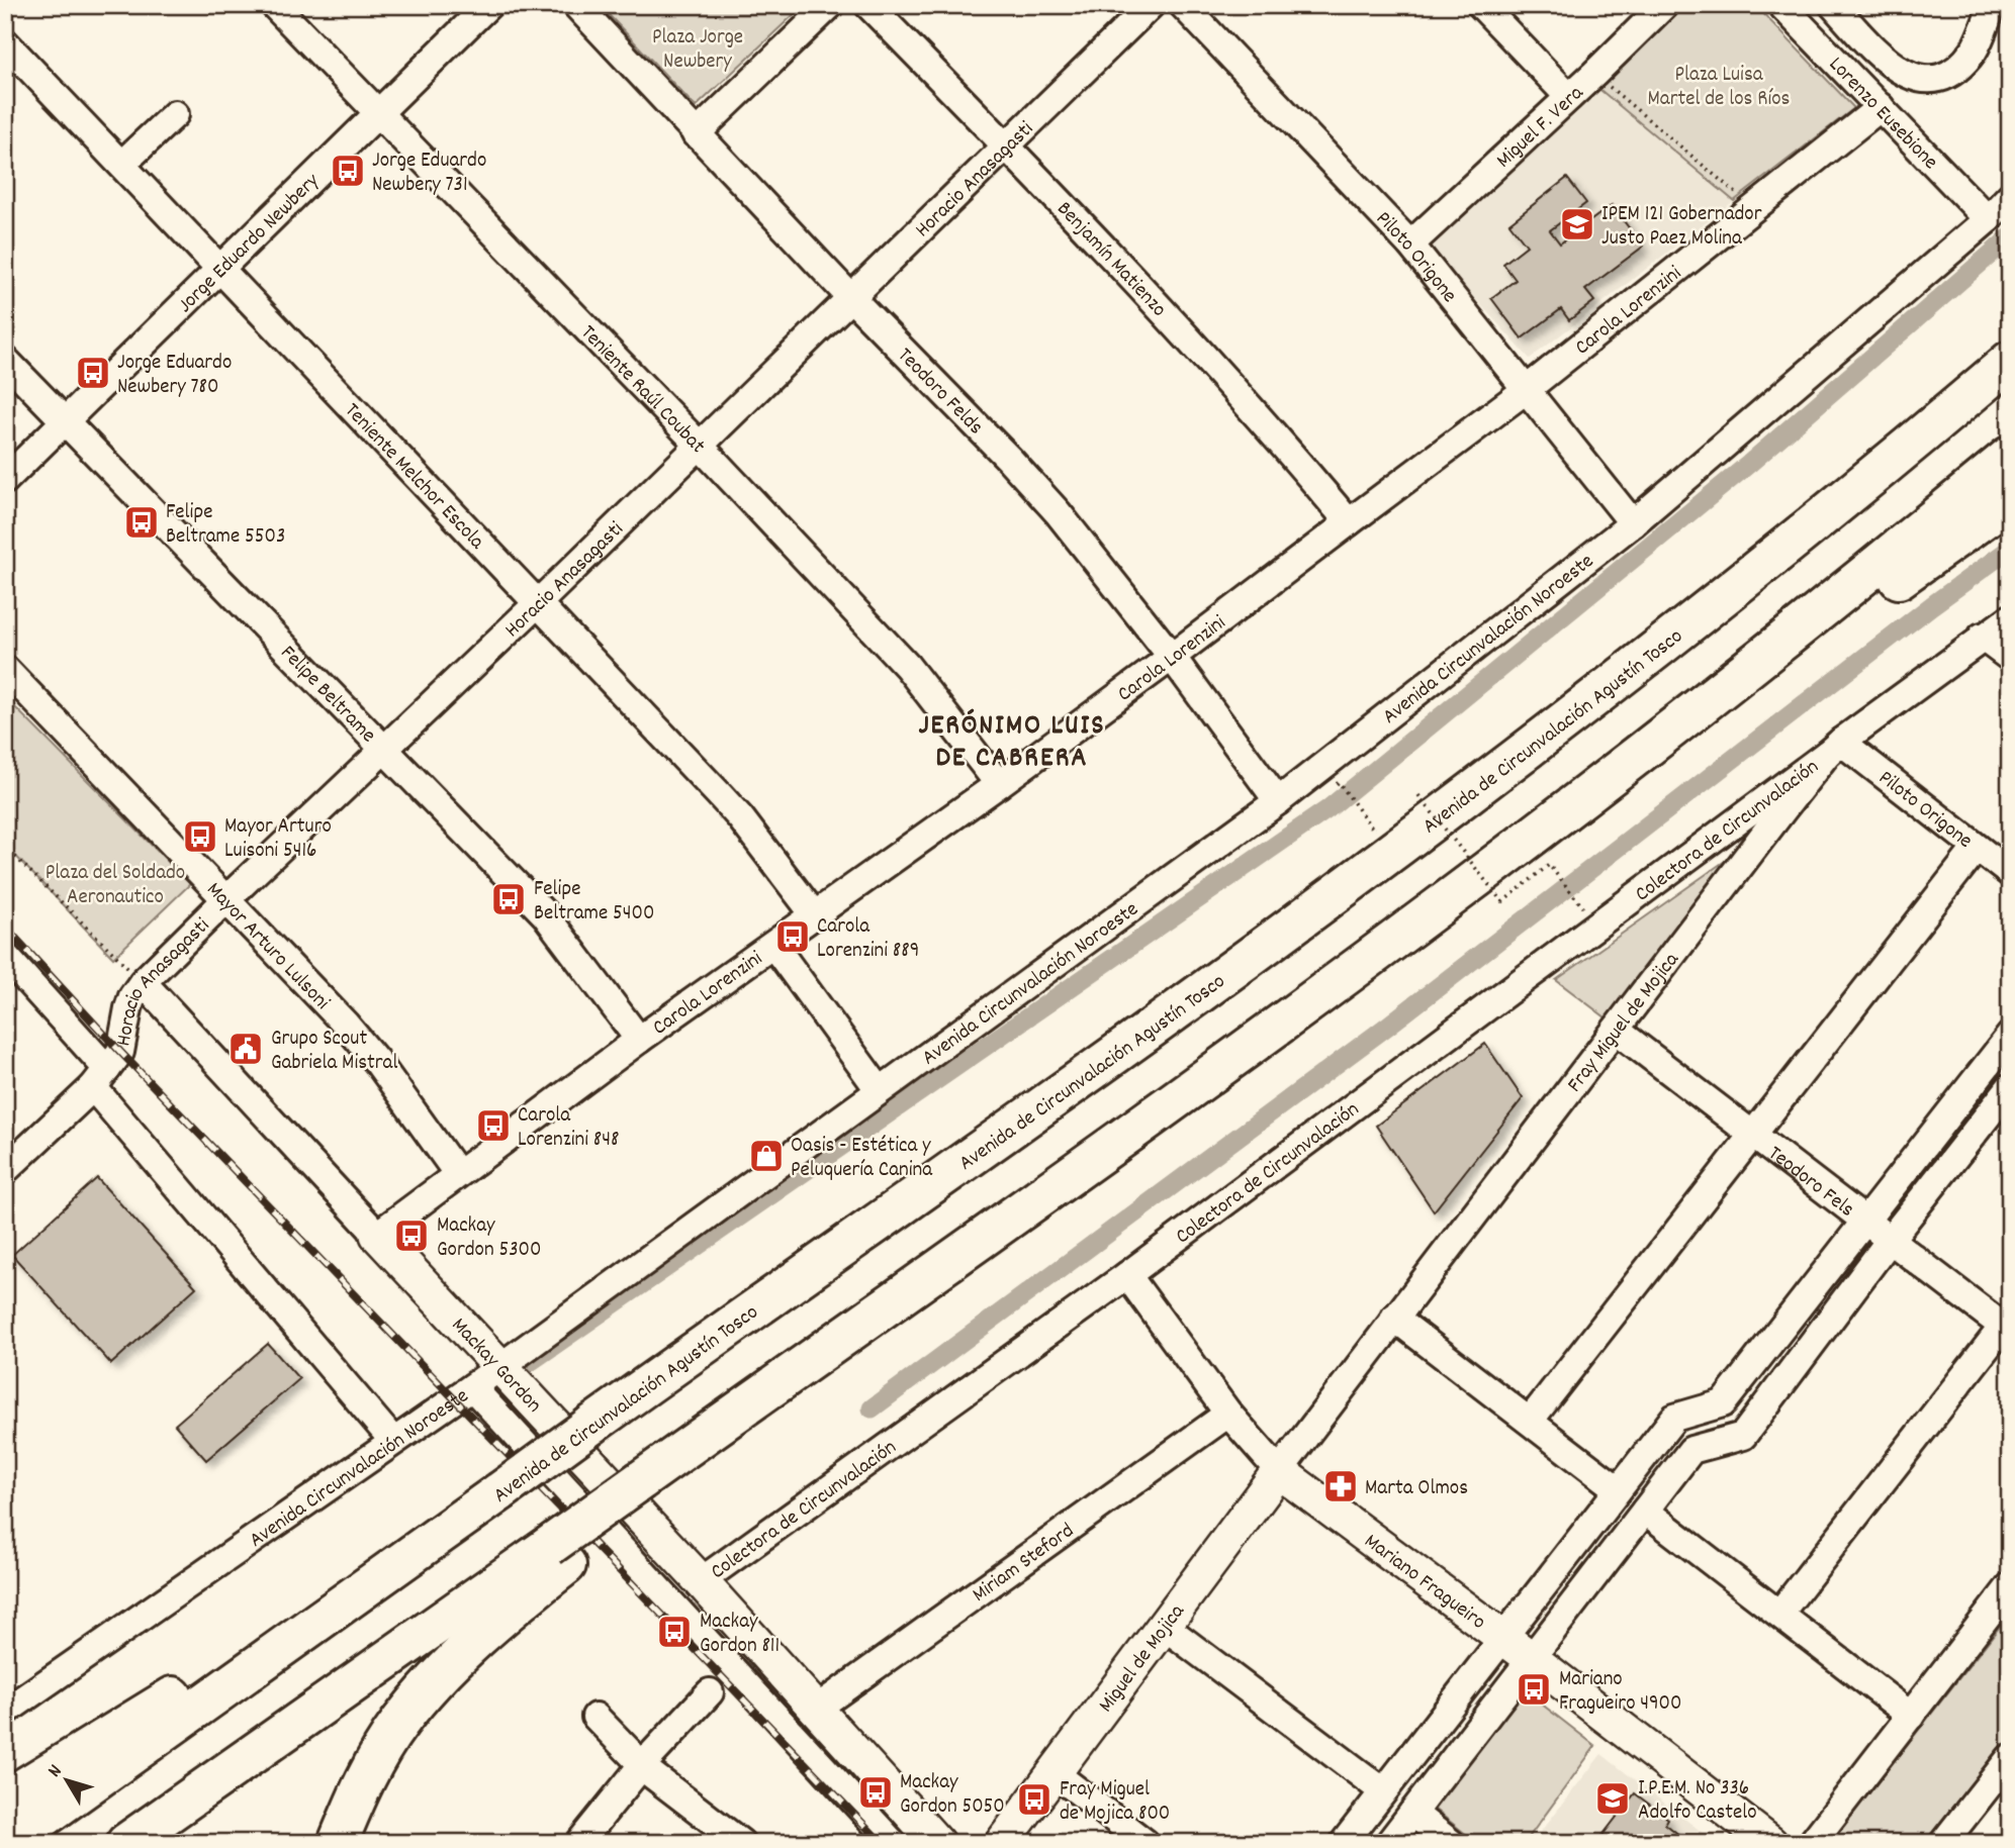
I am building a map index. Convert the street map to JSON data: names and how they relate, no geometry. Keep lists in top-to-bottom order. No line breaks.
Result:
{"streets":{"highway":["Avenida de Circunvalación Agustín Tosco"],"main road":["Mackay Gordon","Mariano Fragueiro","Miguel de Mojica"],"street":["Lorenzo Eusebione","Miguel F. Vera","Horacio Anasagasti","Jorge Eduardo Newbery","Piloto Origone","Benjamín Matienzo","Carola Lorenzini","Teniente Raúl Coubat","Teodoro Felds","Teniente Melchor Escola","Avenida Circunvalación Noroeste","Felipe Beltrame","Colectora de Circunvalación","Mayor Arturo Lulsoni","Fray Miguel de Mojica","Teodoro Fels","Miriam Steford"]},"crossings":[["Lorenzo Eusebione","Carola Lorenzini"],["Lorenzo Eusebione","Avenida Circunvalación Noroeste"],["Miguel F. Vera","Piloto Origone"],["Horacio Anasagasti","Benjamín Matienzo"],["Horacio Anasagasti","Teniente Raúl Coubat"],["Horacio Anasagasti","Teodoro Felds"],["Horacio Anasagasti","Teniente Melchor Escola"],["Horacio Anasagasti","Felipe Beltrame"],["Horacio Anasagasti","Mayor Arturo Lulsoni"],["Horacio Anasagasti","Mackay Gordon"],["Jorge Eduardo Newbery","Teniente Raúl Coubat"],["Jorge Eduardo Newbery","Teniente Melchor Escola"],["Jorge Eduardo Newbery","Felipe Beltrame"],["Piloto Origone","Carola Lorenzini"],["Piloto Origone","Avenida Circunvalación Noroeste"],["Piloto Origone","Colectora de Circunvalación"],["Piloto Origone","Fray Miguel de Mojica"],["Benjamín Matienzo","Carola Lorenzini"],["Carola Lorenzini","Teniente Raúl Coubat"],["Carola Lorenzini","Teodoro Felds"],["Carola Lorenzini","Teniente Melchor Escola"],["Carola Lorenzini","Felipe Beltrame"],["Carola Lorenzini","Mayor Arturo Lulsoni"],["Carola Lorenzini","Mackay Gordon"],["Teodoro Felds","Avenida Circunvalación Noroeste"],["Avenida Circunvalación Noroeste","Mackay Gordon"],["Colectora de Circunvalación","Fray Miguel de Mojica"],["Colectora de Circunvalación","Mackay Gordon"],["Colectora de Circunvalación","Mariano Fragueiro"],["Fray Miguel de Mojica","Teodoro Fels"],["Fray Miguel de Mojica","Mariano Fragueiro"],["Fray Miguel de Mojica","Miguel de Mojica"],["Mackay Gordon","Miriam Steford"],["Miriam Steford","Mariano Fragueiro"],["Mariano Fragueiro","Miguel de Mojica"]],"districts":["JERÓNIMO LUIS DE CABRERA"],"parks":["Plaza Jorge Newbery","Plaza Luisa Martel de los Ríos","Plaza del Soldado Aeronautico"],"places":{"bus stop":["Jorge Eduardo Newbery 731","Jorge Eduardo Newbery 780","Felipe Beltrame 5503","Mayor Arturo Luisoni 5416","Felipe Beltrame 5400","Carola Lorenzini 889","Carola Lorenzini 848","Mackay Gordon 5300","Mackay Gordon 811","Mariano Fragueiro 4900","Mackay Gordon 5050","Fray Miguel de Mojica 800"],"school or university":["IPEM 121 Gobernador Justo Paez Molina","I.P.E.M. No 336 Adolfo Castelo"],"public building":["Grupo Scout Gabriela Mistral"],"shop":["Oasis - Estética y Peluquería Canina"],"pharmacy":["Marta Olmos"]},"north":"top left"}
